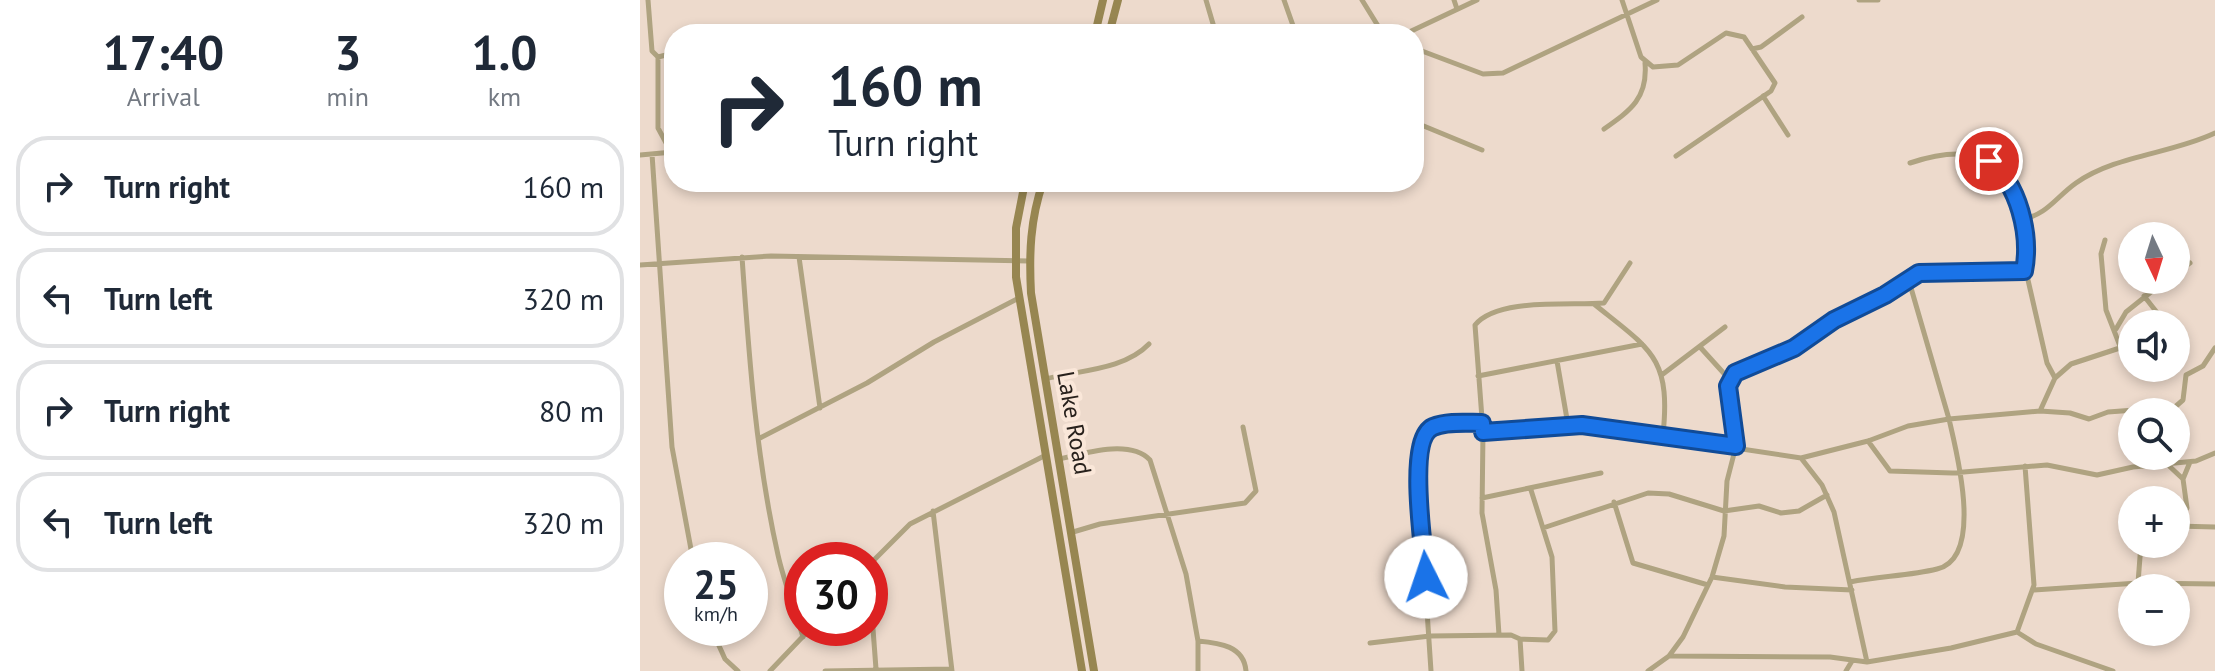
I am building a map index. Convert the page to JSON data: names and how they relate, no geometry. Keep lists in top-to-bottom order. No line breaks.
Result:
{"streets":{"main road":["Lake Road"]},"north":"bottom","page":{"eta":["17:40","Arrival","3","min","1.0","km"],"turn":["160 m","Turn right"],"list":[{"name":"Turn right","value":"160 m"},{"name":"Turn left","value":"320 m"},{"name":"Turn right","value":"80 m"},{"name":"Turn left","value":"320 m"}],"map_buttons":["+","−"],"speed":"25 km/h","limit":"30"}}
